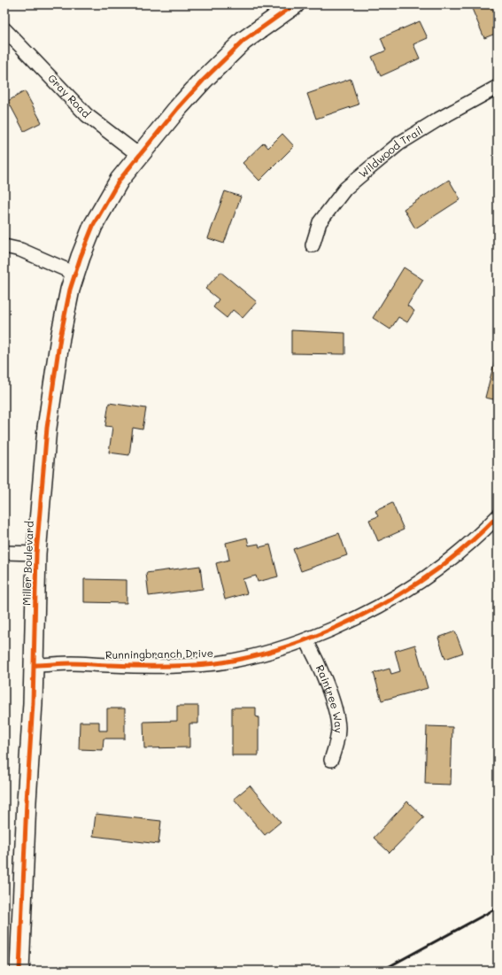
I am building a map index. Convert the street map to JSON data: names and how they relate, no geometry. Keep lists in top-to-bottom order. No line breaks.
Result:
{"streets":{"street":["Gray Road","Wildwood Trail","Miller Boulevard","Runningbranch Drive","Raintree Way"]},"crossings":[["Gray Road","Miller Boulevard"],["Miller Boulevard","Runningbranch Drive"],["Runningbranch Drive","Raintree Way"]]}
